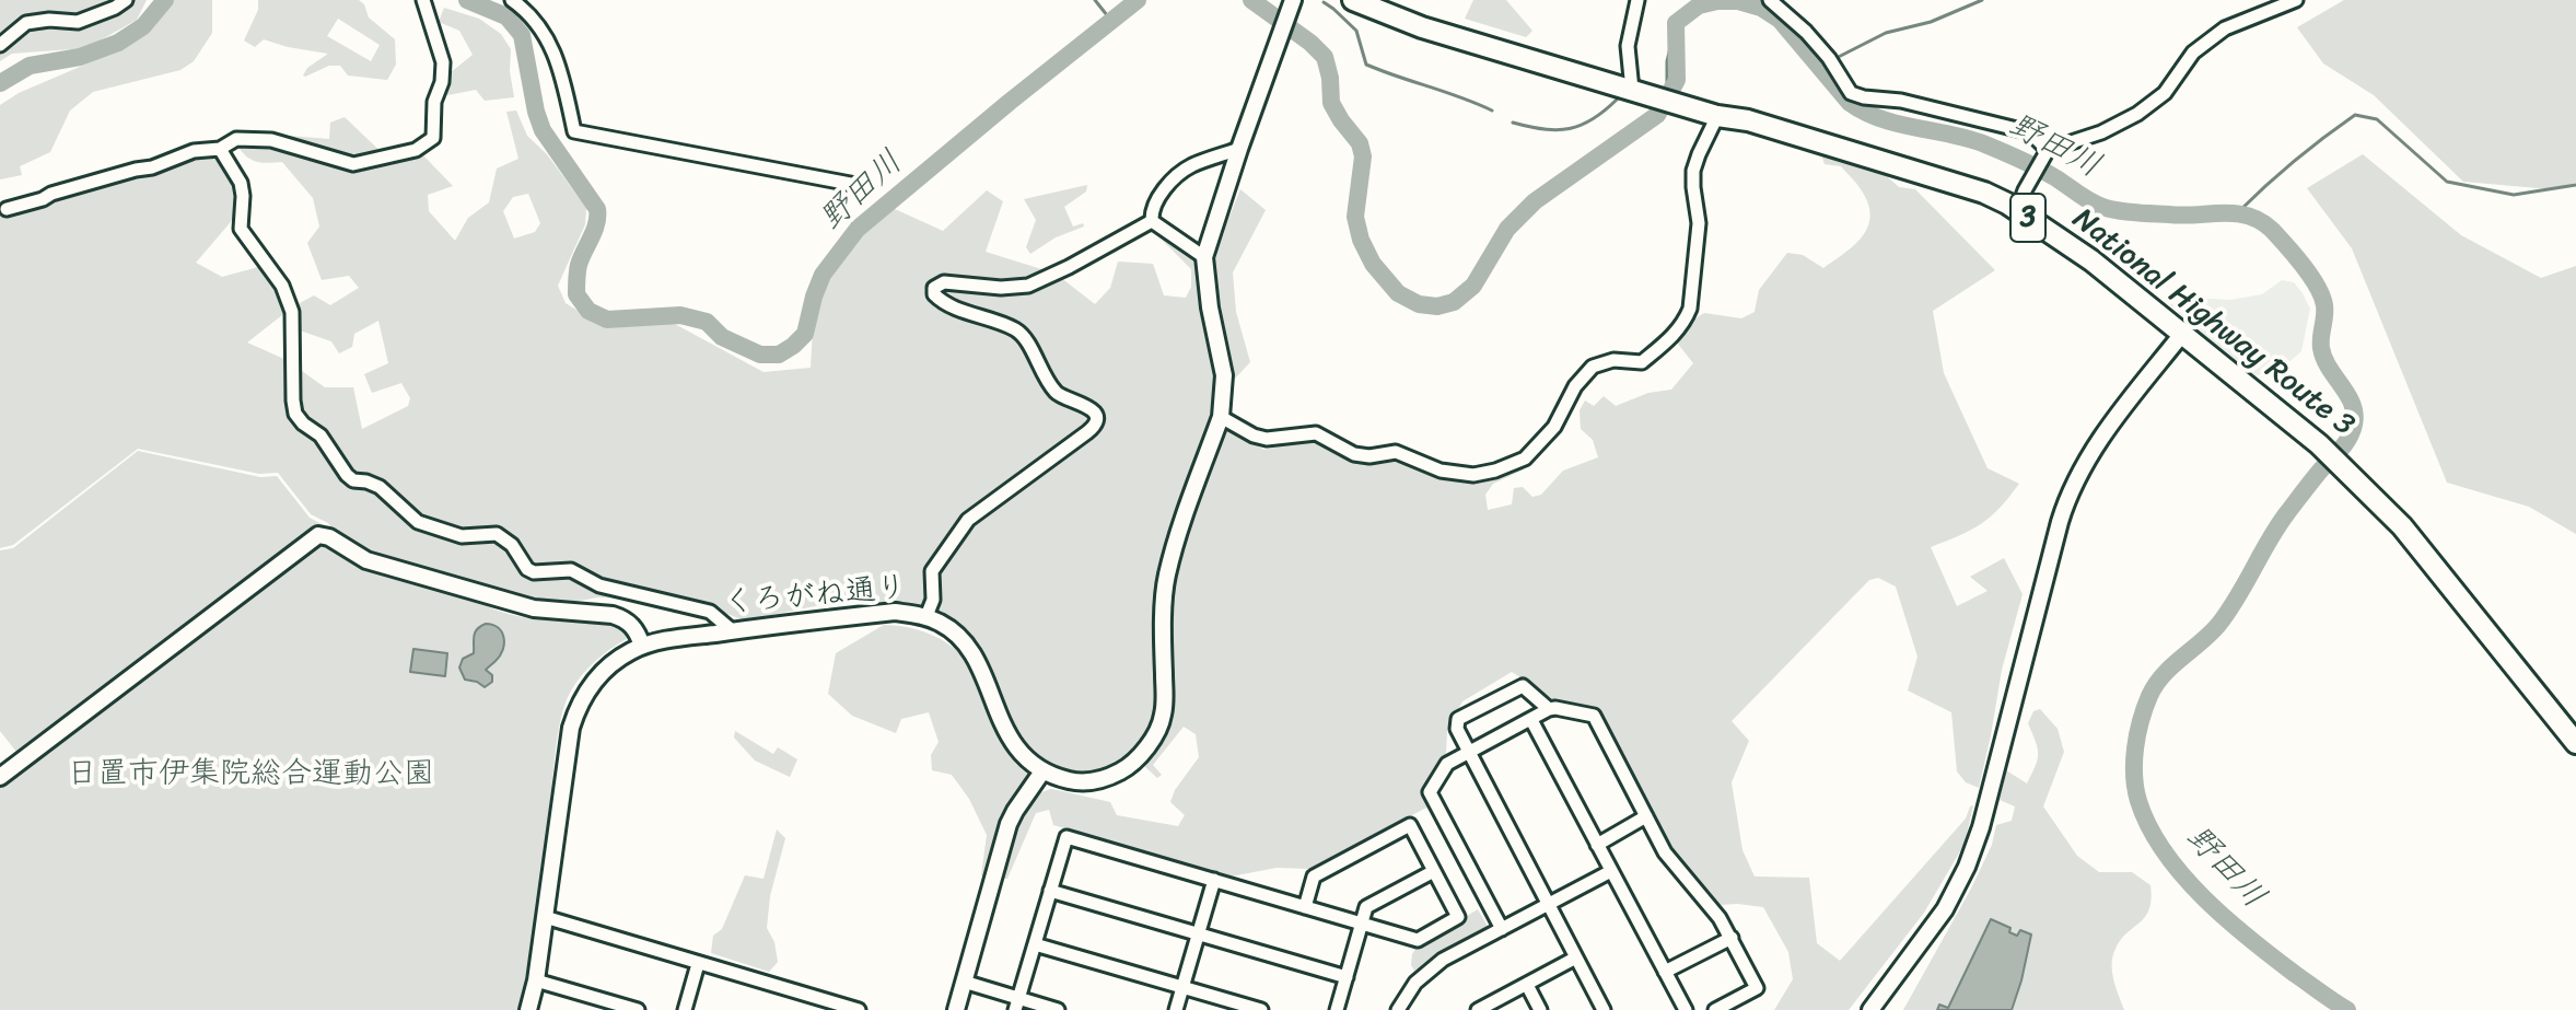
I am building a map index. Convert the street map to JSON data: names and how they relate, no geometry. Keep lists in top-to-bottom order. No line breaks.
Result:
{"streets":{"highway":["3","National Highway Route 3"],"street":["くろがね通り"]},"water":["野田川"],"parks":["日置市伊集院総合運動公園"]}
